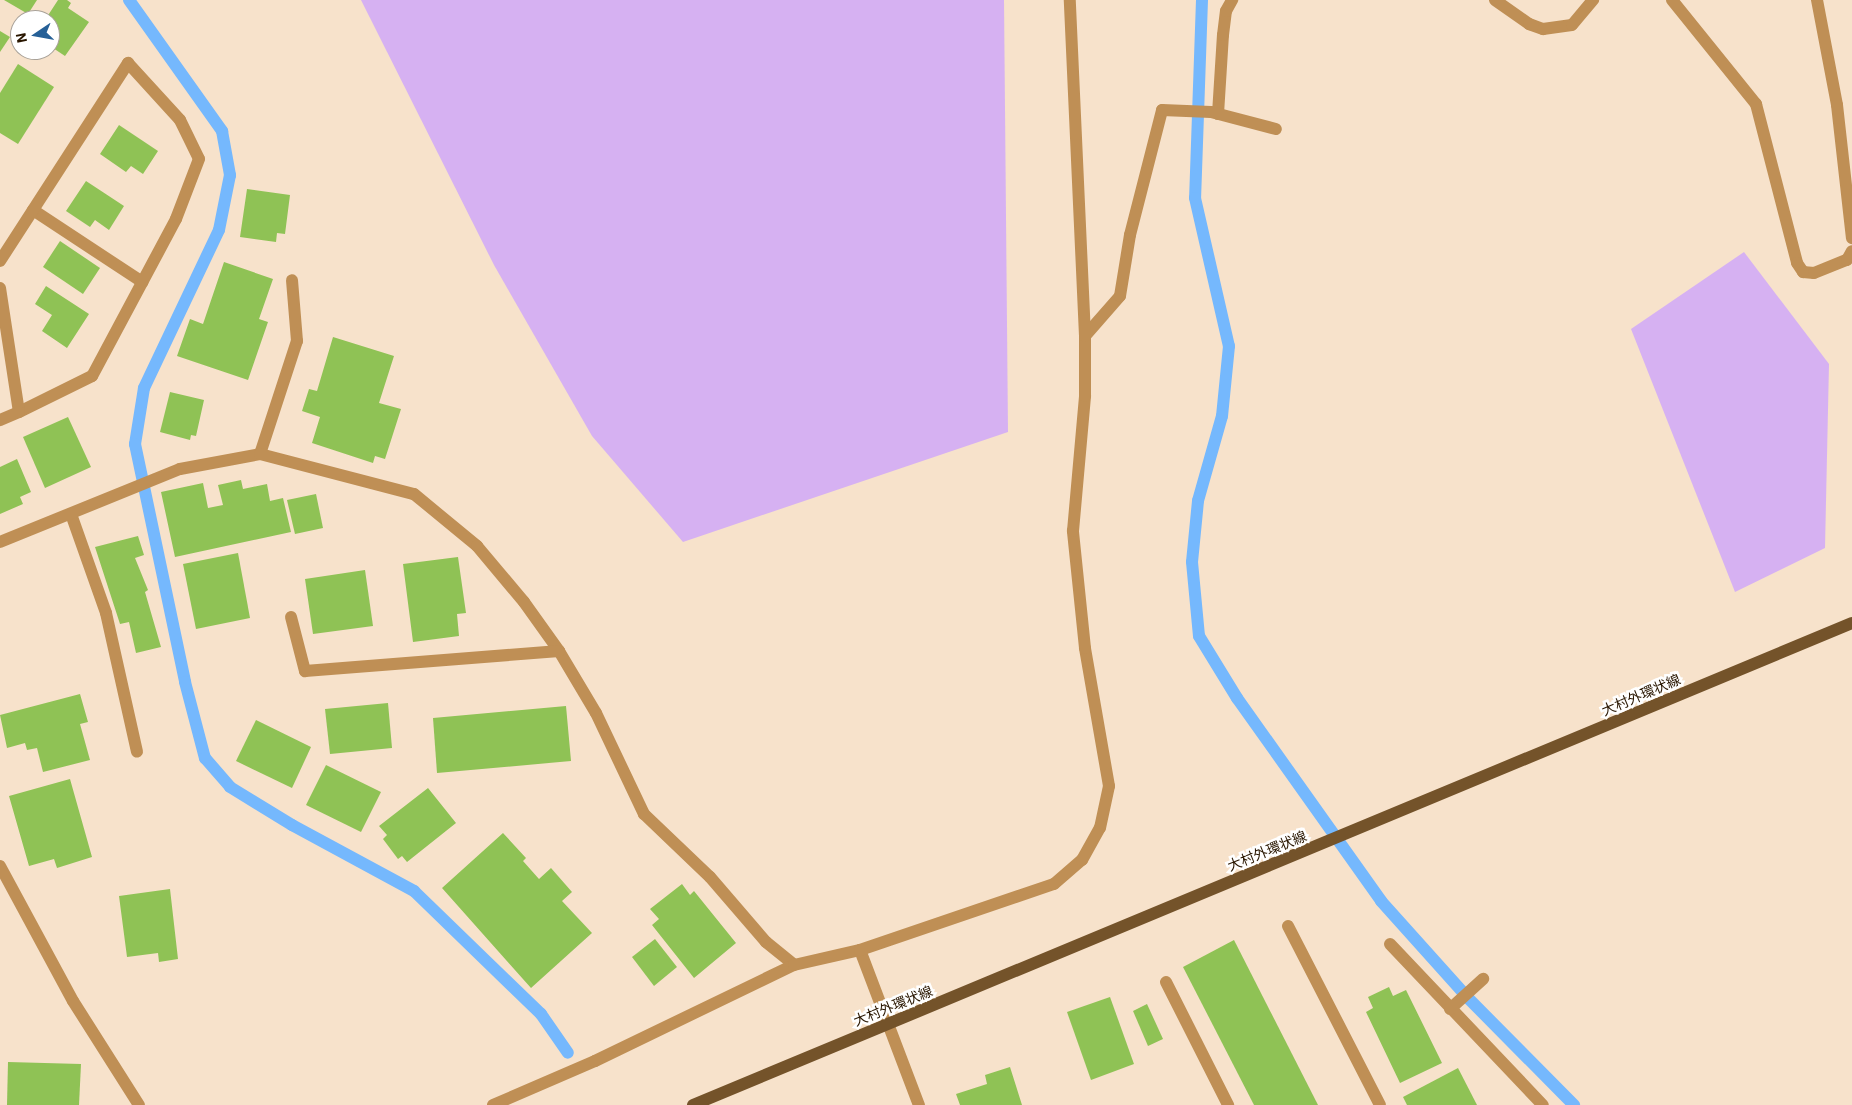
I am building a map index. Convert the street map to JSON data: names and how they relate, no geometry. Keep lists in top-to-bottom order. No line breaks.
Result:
{"streets":{"main road":["大村外環状線"]},"north":"left"}
